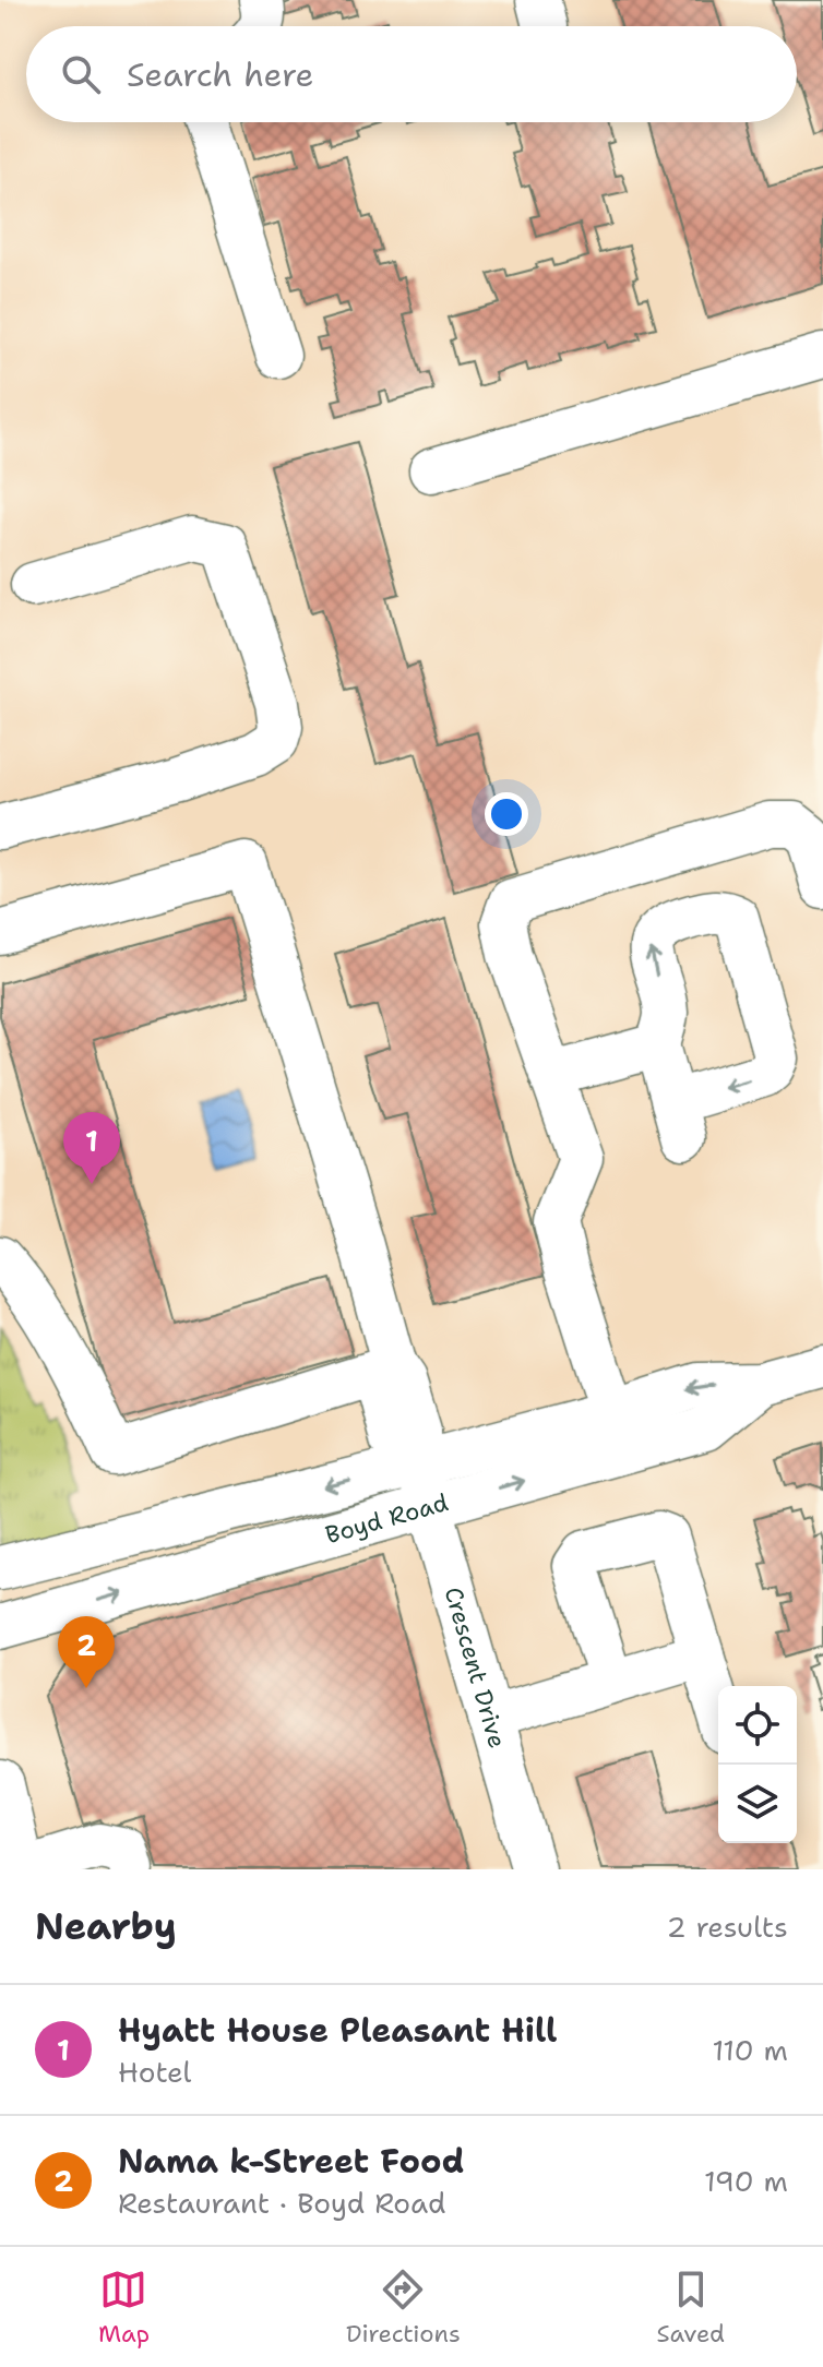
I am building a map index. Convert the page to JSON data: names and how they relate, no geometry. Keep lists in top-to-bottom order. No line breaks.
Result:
{"streets":{"street":["Boyd Road","Crescent Drive"]},"crossings":[["Boyd Road","Crescent Drive"]],"page":{"search":"Search here","pins":["1","2"],"heading":["Nearby","2 results"],"list":[{"mark":"1","name":"Hyatt House Pleasant Hill","note":"Hotel","value":"110 m"},{"mark":"2","name":"Nama k-Street Food","note":"Restaurant · Boyd Road","value":"190 m"}],"nav":["Map","Directions","Saved"]}}
